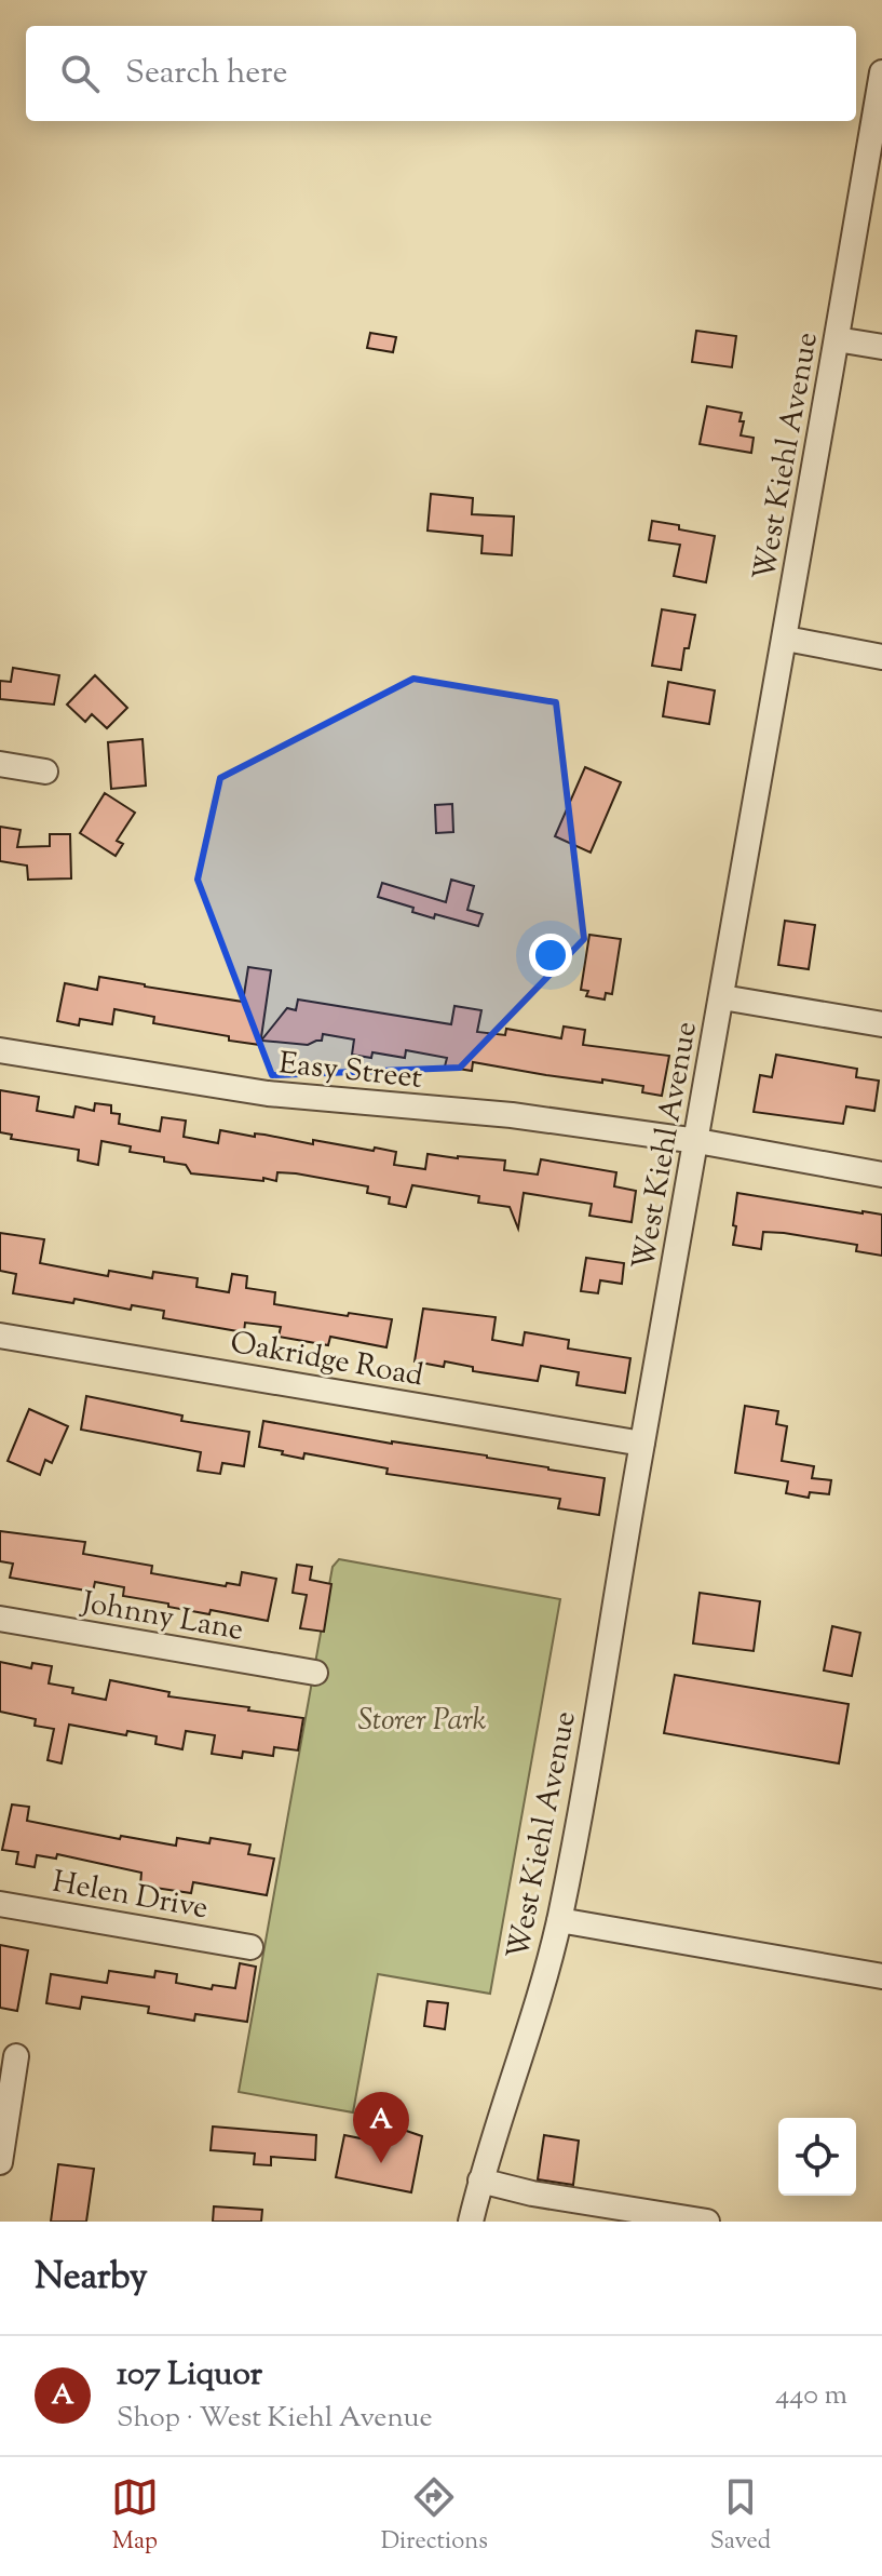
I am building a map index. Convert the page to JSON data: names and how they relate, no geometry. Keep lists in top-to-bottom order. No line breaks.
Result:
{"streets":{"street":["West Kiehl Avenue","Easy Street","Oakridge Road","Johnny Lane","Helen Drive"]},"crossings":[["West Kiehl Avenue","Easy Street"],["West Kiehl Avenue","Oakridge Road"]],"parks":["Storer Park"],"page":{"search":"Search here","pins":"A","heading":"Nearby","list":[{"mark":"A","name":"107 Liquor","note":"Shop · West Kiehl Avenue","value":"440 m"}],"nav":["Map","Directions","Saved"]}}
